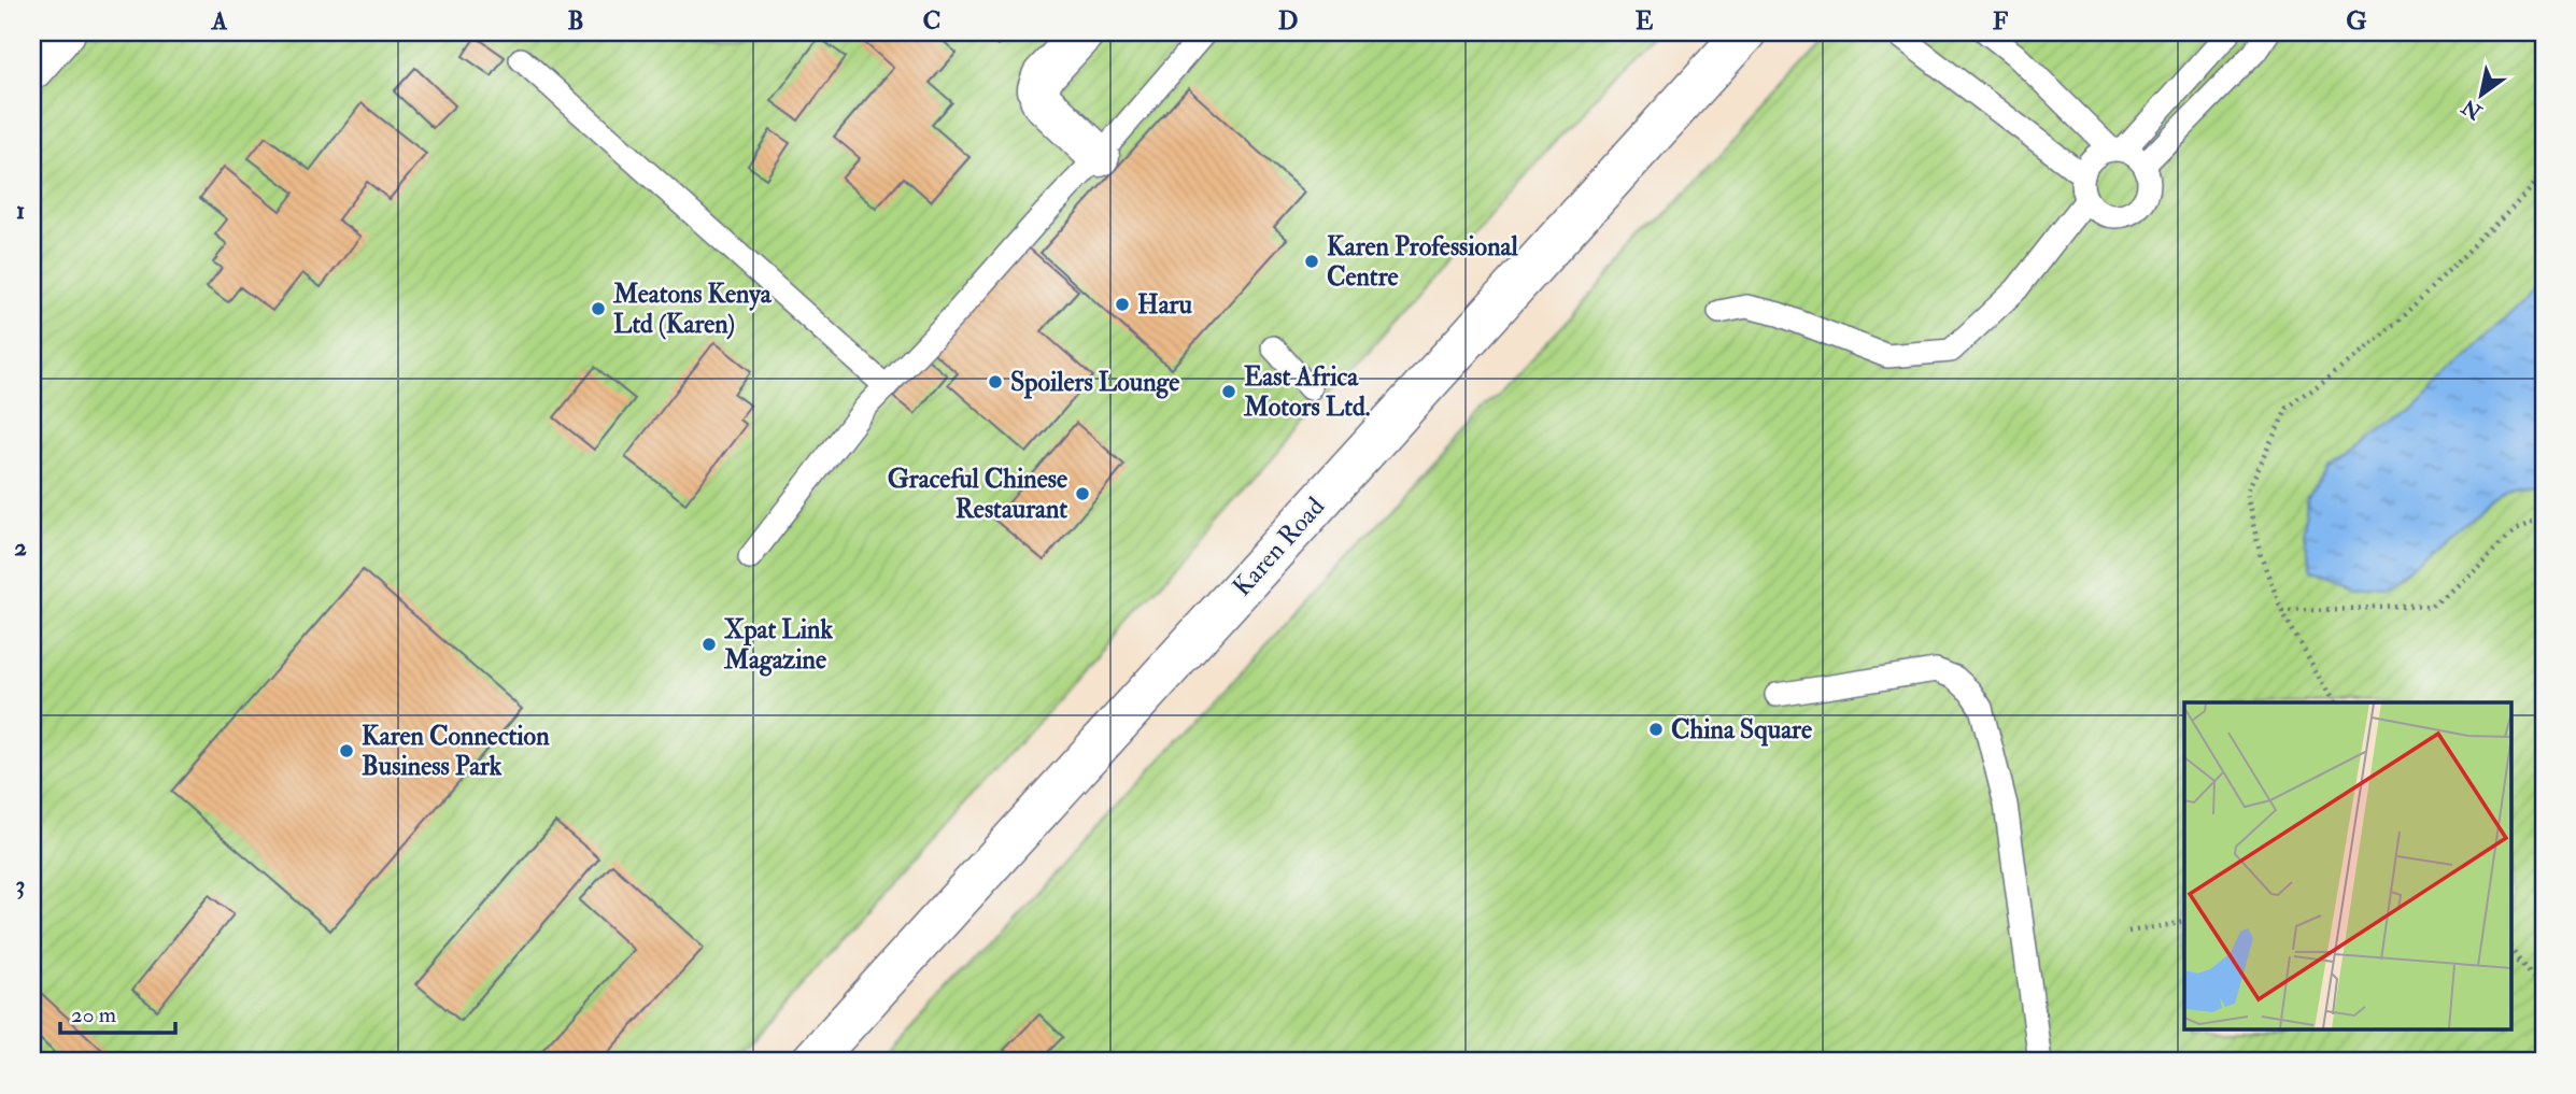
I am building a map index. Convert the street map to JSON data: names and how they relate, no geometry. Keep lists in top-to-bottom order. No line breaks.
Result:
{"streets":{"street":["Karen Road"]},"places":["Karen Professional Centre","Haru","Meatons Kenya Ltd (Karen)","Spoilers Lounge","East Africa Motors Ltd.","Graceful Chinese Restaurant","Xpat Link Magazine","China Square","Karen Connection Business Park"],"scale_bar":"20 m","north":"bottom left","grid":{"columns":["A","B","C","D","E","F","G"],"rows":["1","2","3"]}}
